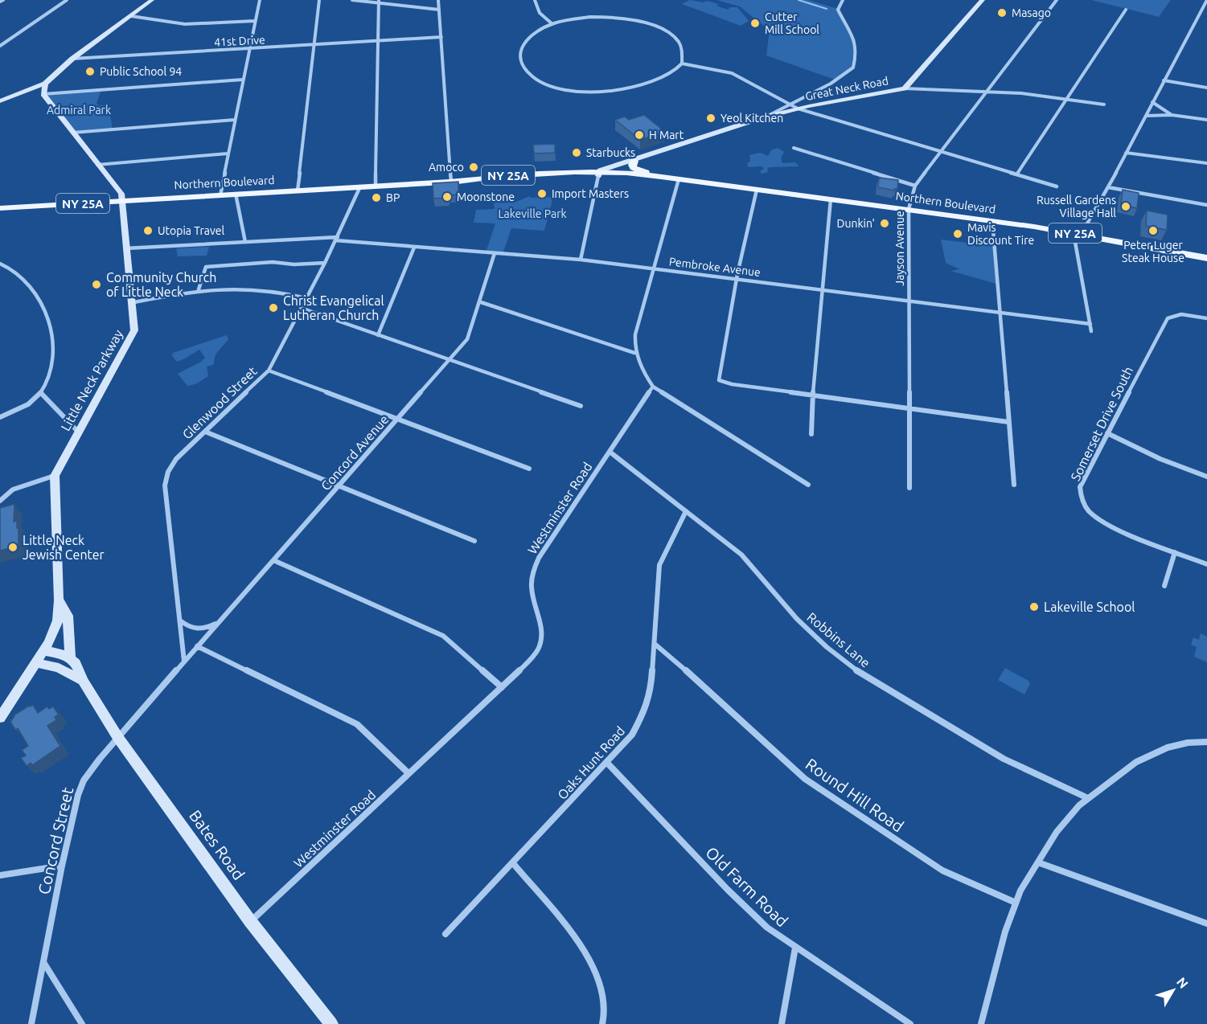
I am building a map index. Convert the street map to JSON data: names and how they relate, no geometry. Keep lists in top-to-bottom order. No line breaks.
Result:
{"streets":{"main road":["Great Neck Road","NY 25A","Northern Boulevard","Little Neck Parkway","Bates Road"],"street":["41st Drive","Jayson Avenue","Pembroke Avenue","Glenwood Street","Somerset Drive South","Concord Avenue","Westminster Road","Robbins Lane","Oaks Hunt Road","Round Hill Road","Concord Street","Old Farm Road"]},"crossings":[["Great Neck Road","Northern Boulevard"],["Northern Boulevard","Jayson Avenue"],["Northern Boulevard","Little Neck Parkway"],["Northern Boulevard","Glenwood Street"],["Jayson Avenue","Pembroke Avenue"],["Pembroke Avenue","Little Neck Parkway"],["Pembroke Avenue","Glenwood Street"],["Pembroke Avenue","Concord Avenue"],["Glenwood Street","Concord Street"],["Concord Avenue","Concord Street"],["Westminster Road","Robbins Lane"],["Westminster Road","Bates Road"],["Robbins Lane","Oaks Hunt Road"],["Oaks Hunt Road","Round Hill Road"],["Oaks Hunt Road","Old Farm Road"],["Concord Street","Bates Road"]],"parks":["Admiral Park","Lakeville Park"],"places":["Masago","Cutter Mill School","Public School 94","Yeol Kitchen","H Mart","Starbucks","Amoco","Import Masters","Moonstone","BP","Russell Gardens Village Hall","Dunkin'","Utopia Travel","Peter Luger Steak House","Mavis Discount Tire","Community Church of Little Neck","Christ Evangelical Lutheran Church","Little Neck Jewish Center","Lakeville School"],"north":"top right"}
